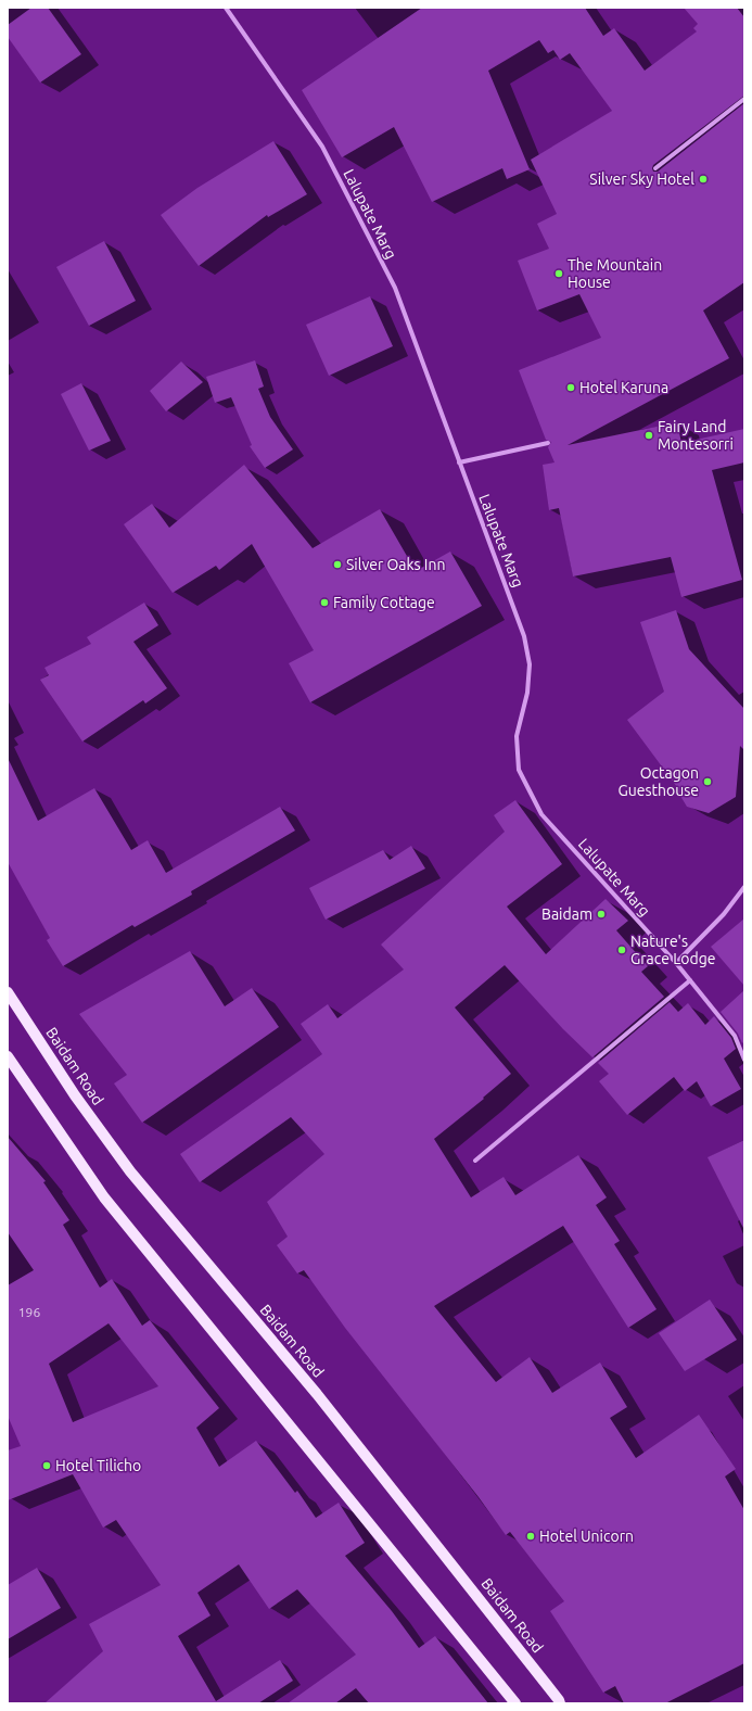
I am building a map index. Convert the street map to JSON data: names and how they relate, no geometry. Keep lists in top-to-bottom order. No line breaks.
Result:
{"streets":{"main road":["Baidam Road"],"street":["Lalupate Marg"]},"places":["Silver Sky Hotel","The Mountain House","Hotel Karuna","Fairy Land Montesorri","Silver Oaks Inn","Family Cottage","Octagon Guesthouse","Baidam","Nature's Grace Lodge","Hotel Tilicho","Hotel Unicorn"],"house_numbers":["196"]}
